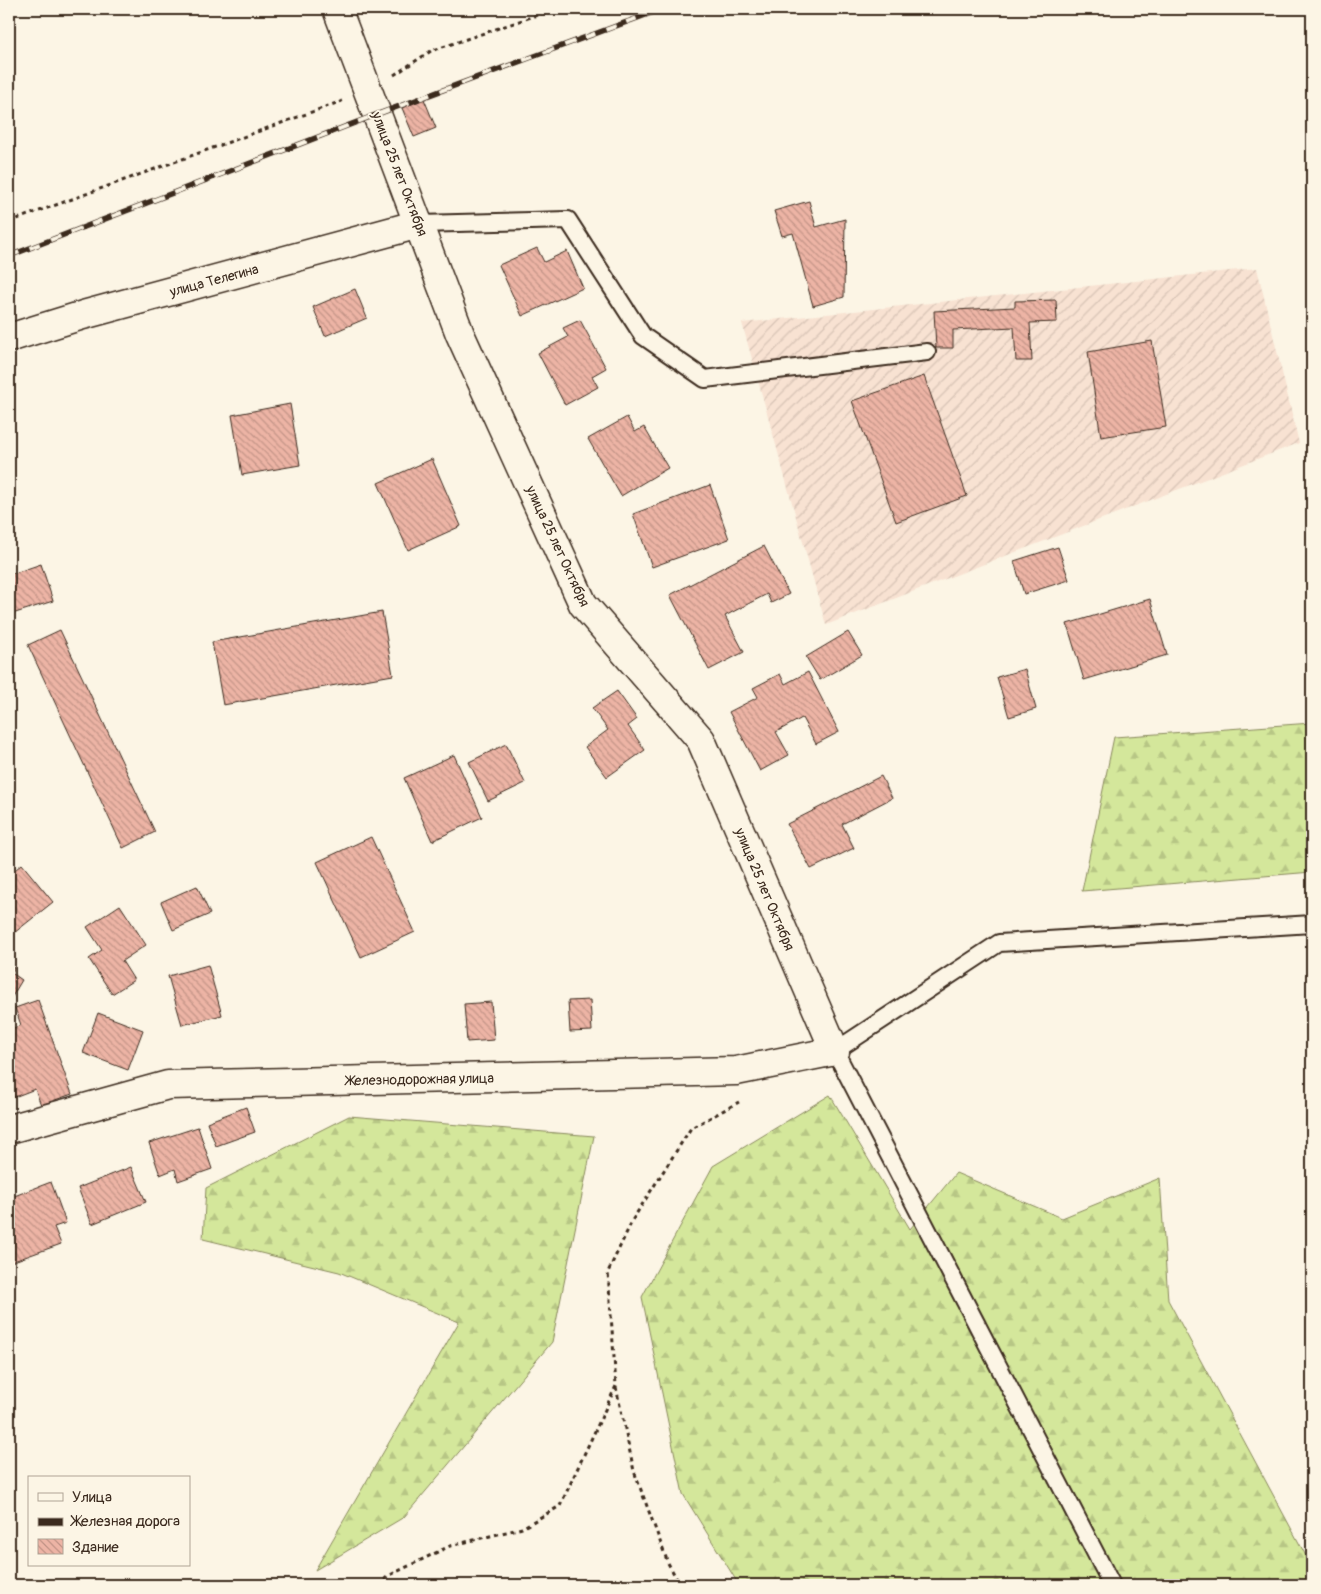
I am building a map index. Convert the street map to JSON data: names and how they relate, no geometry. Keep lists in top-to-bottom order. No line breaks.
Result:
{"streets":{"street":["улица 25 лет Октября","улица Телегина","Железнодорожная улица"]},"crossings":[["улица 25 лет Октября","улица Телегина"],["улица 25 лет Октября","Железнодорожная улица"]],"legend":["Улица","Железная дорога","Здание"]}
